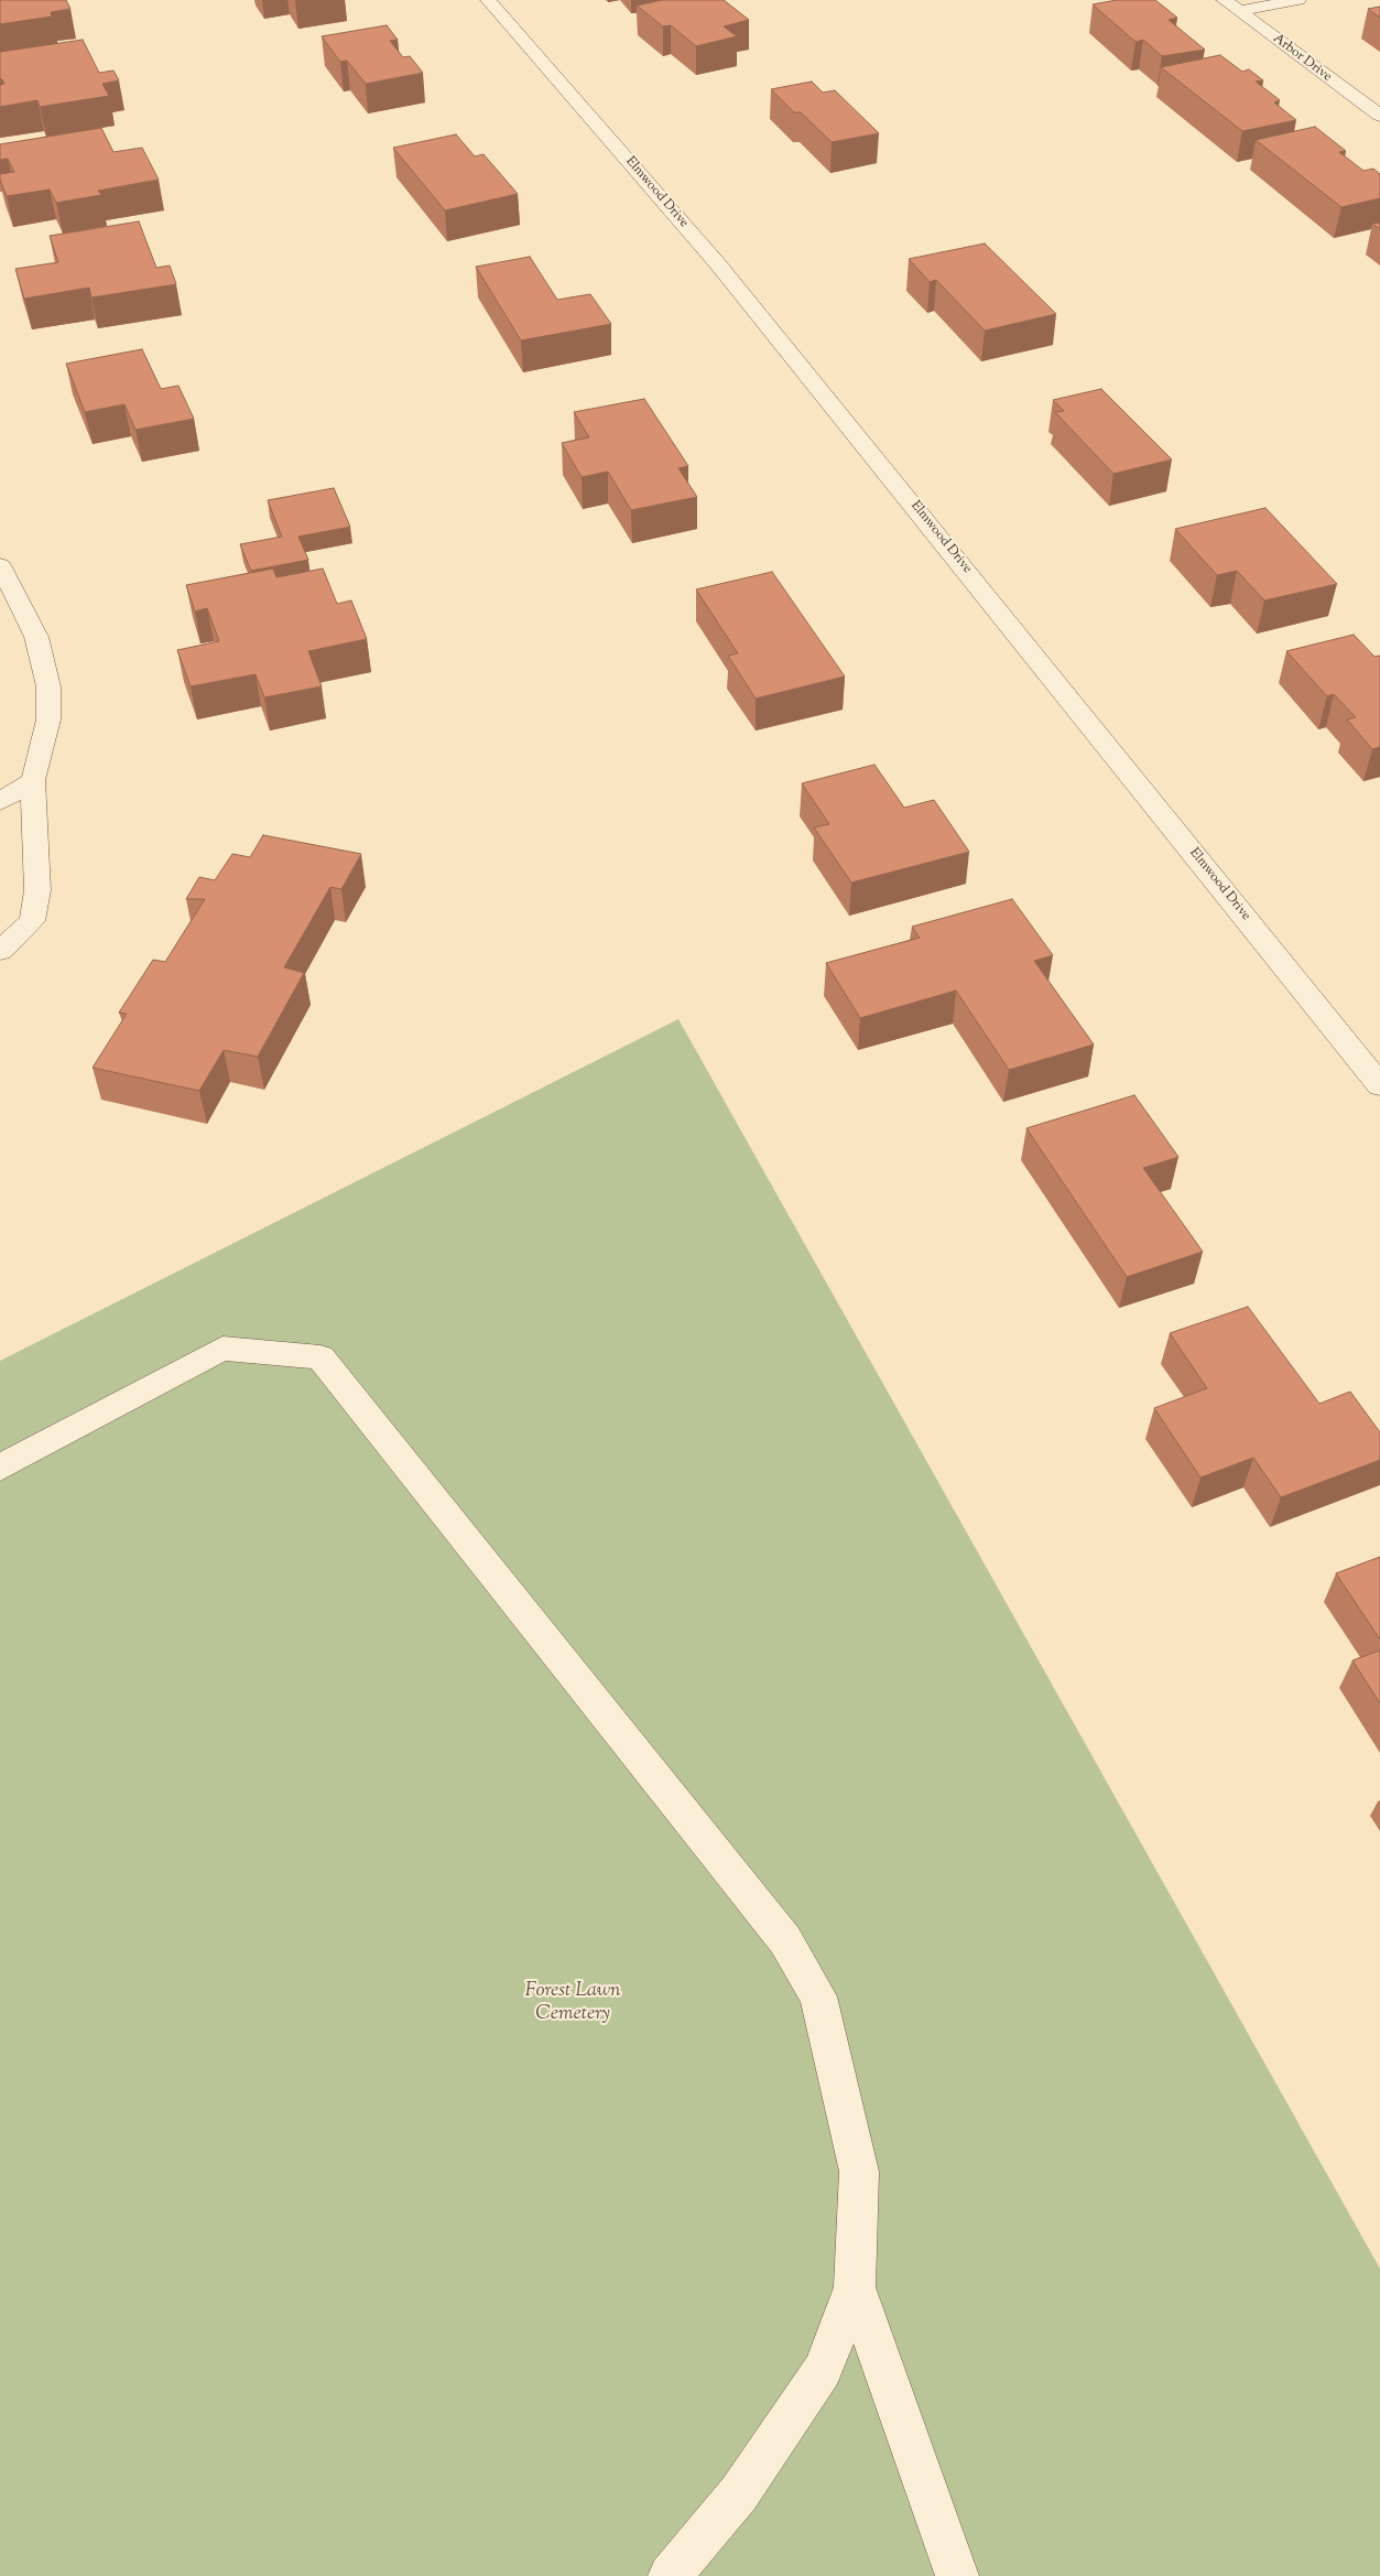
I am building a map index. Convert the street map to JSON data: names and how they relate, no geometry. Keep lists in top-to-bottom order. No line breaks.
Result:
{"streets":{"street":["Arbor Drive","Elmwood Drive"]},"parks":["Forest Lawn Cemetery"]}
